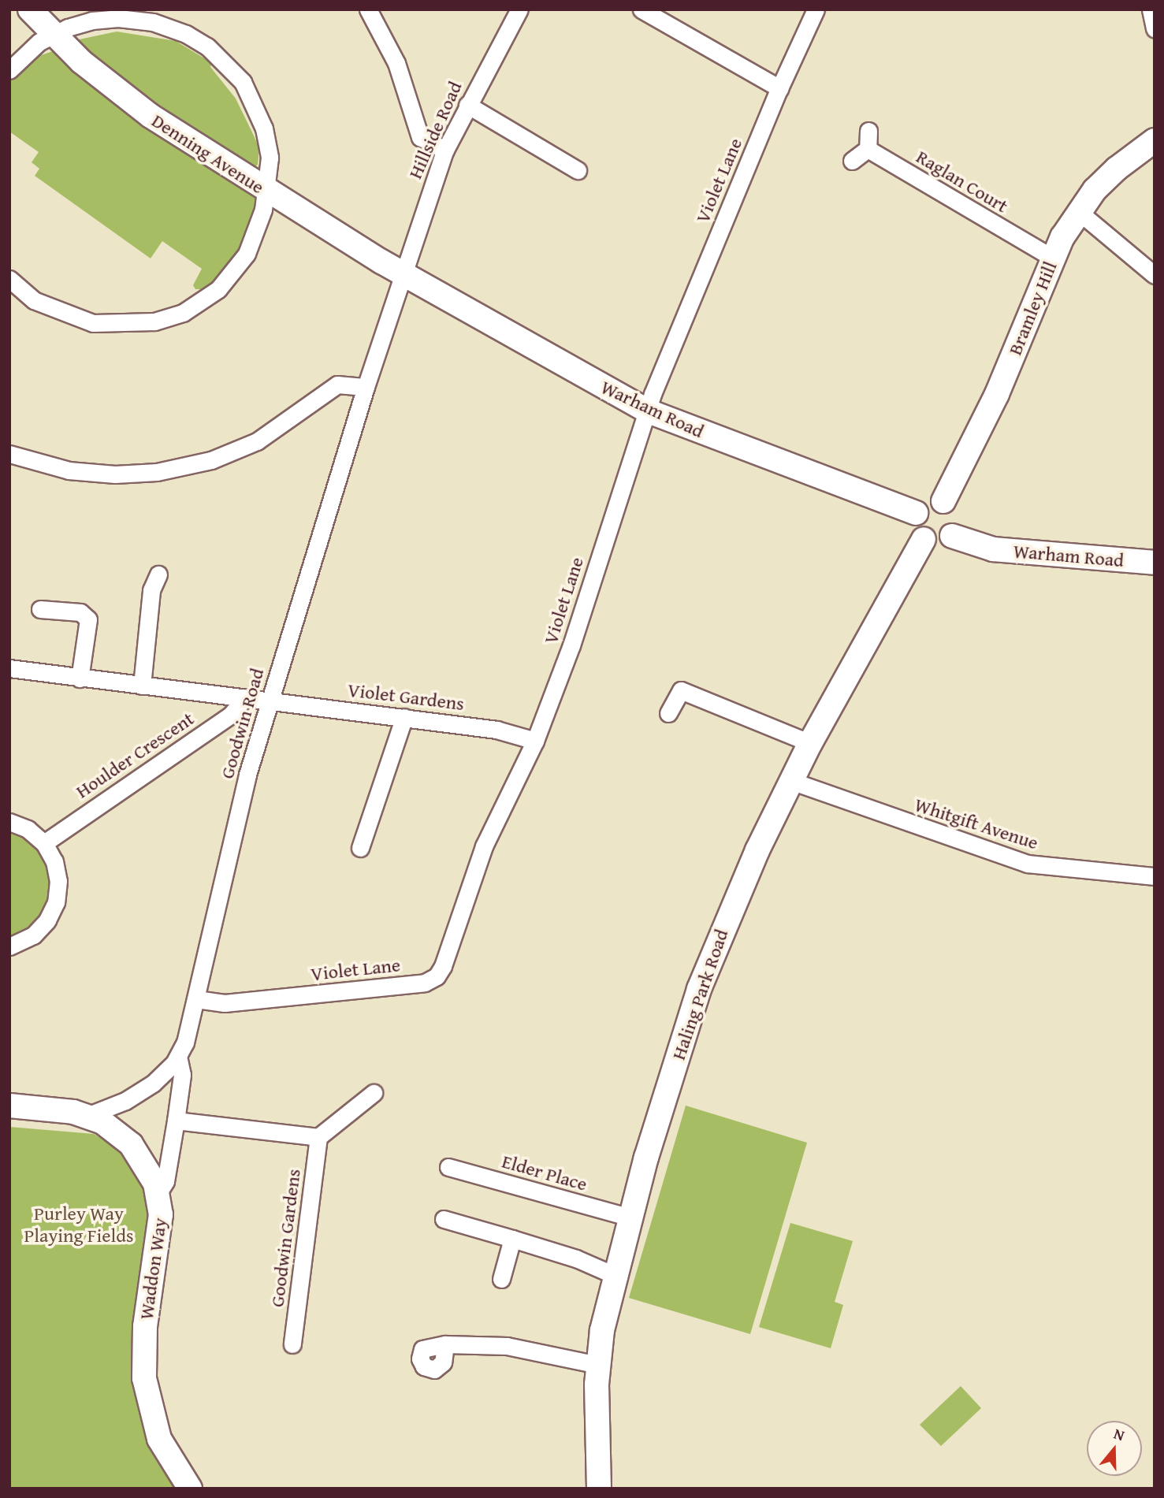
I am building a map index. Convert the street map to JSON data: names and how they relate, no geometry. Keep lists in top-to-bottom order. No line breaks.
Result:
{"streets":{"street":["Hillside Road","Denning Avenue","Violet Lane","Raglan Court","Bramley Hill","Warham Road","Violet Gardens","Goodwin Road","Houlder Crescent","Whitgift Avenue","Haling Park Road","Elder Place","Goodwin Gardens","Waddon Way"]},"crossings":[["Hillside Road","Denning Avenue"],["Hillside Road","Warham Road"],["Hillside Road","Goodwin Road"],["Denning Avenue","Warham Road"],["Denning Avenue","Goodwin Road"],["Violet Lane","Warham Road"],["Violet Lane","Violet Gardens"],["Violet Lane","Goodwin Road"],["Raglan Court","Bramley Hill"],["Bramley Hill","Warham Road"],["Bramley Hill","Haling Park Road"],["Warham Road","Goodwin Road"],["Warham Road","Haling Park Road"],["Violet Gardens","Goodwin Road"],["Violet Gardens","Houlder Crescent"],["Goodwin Road","Waddon Way"],["Whitgift Avenue","Haling Park Road"],["Haling Park Road","Elder Place"]],"parks":["Purley Way Playing Fields"],"north":"top"}
